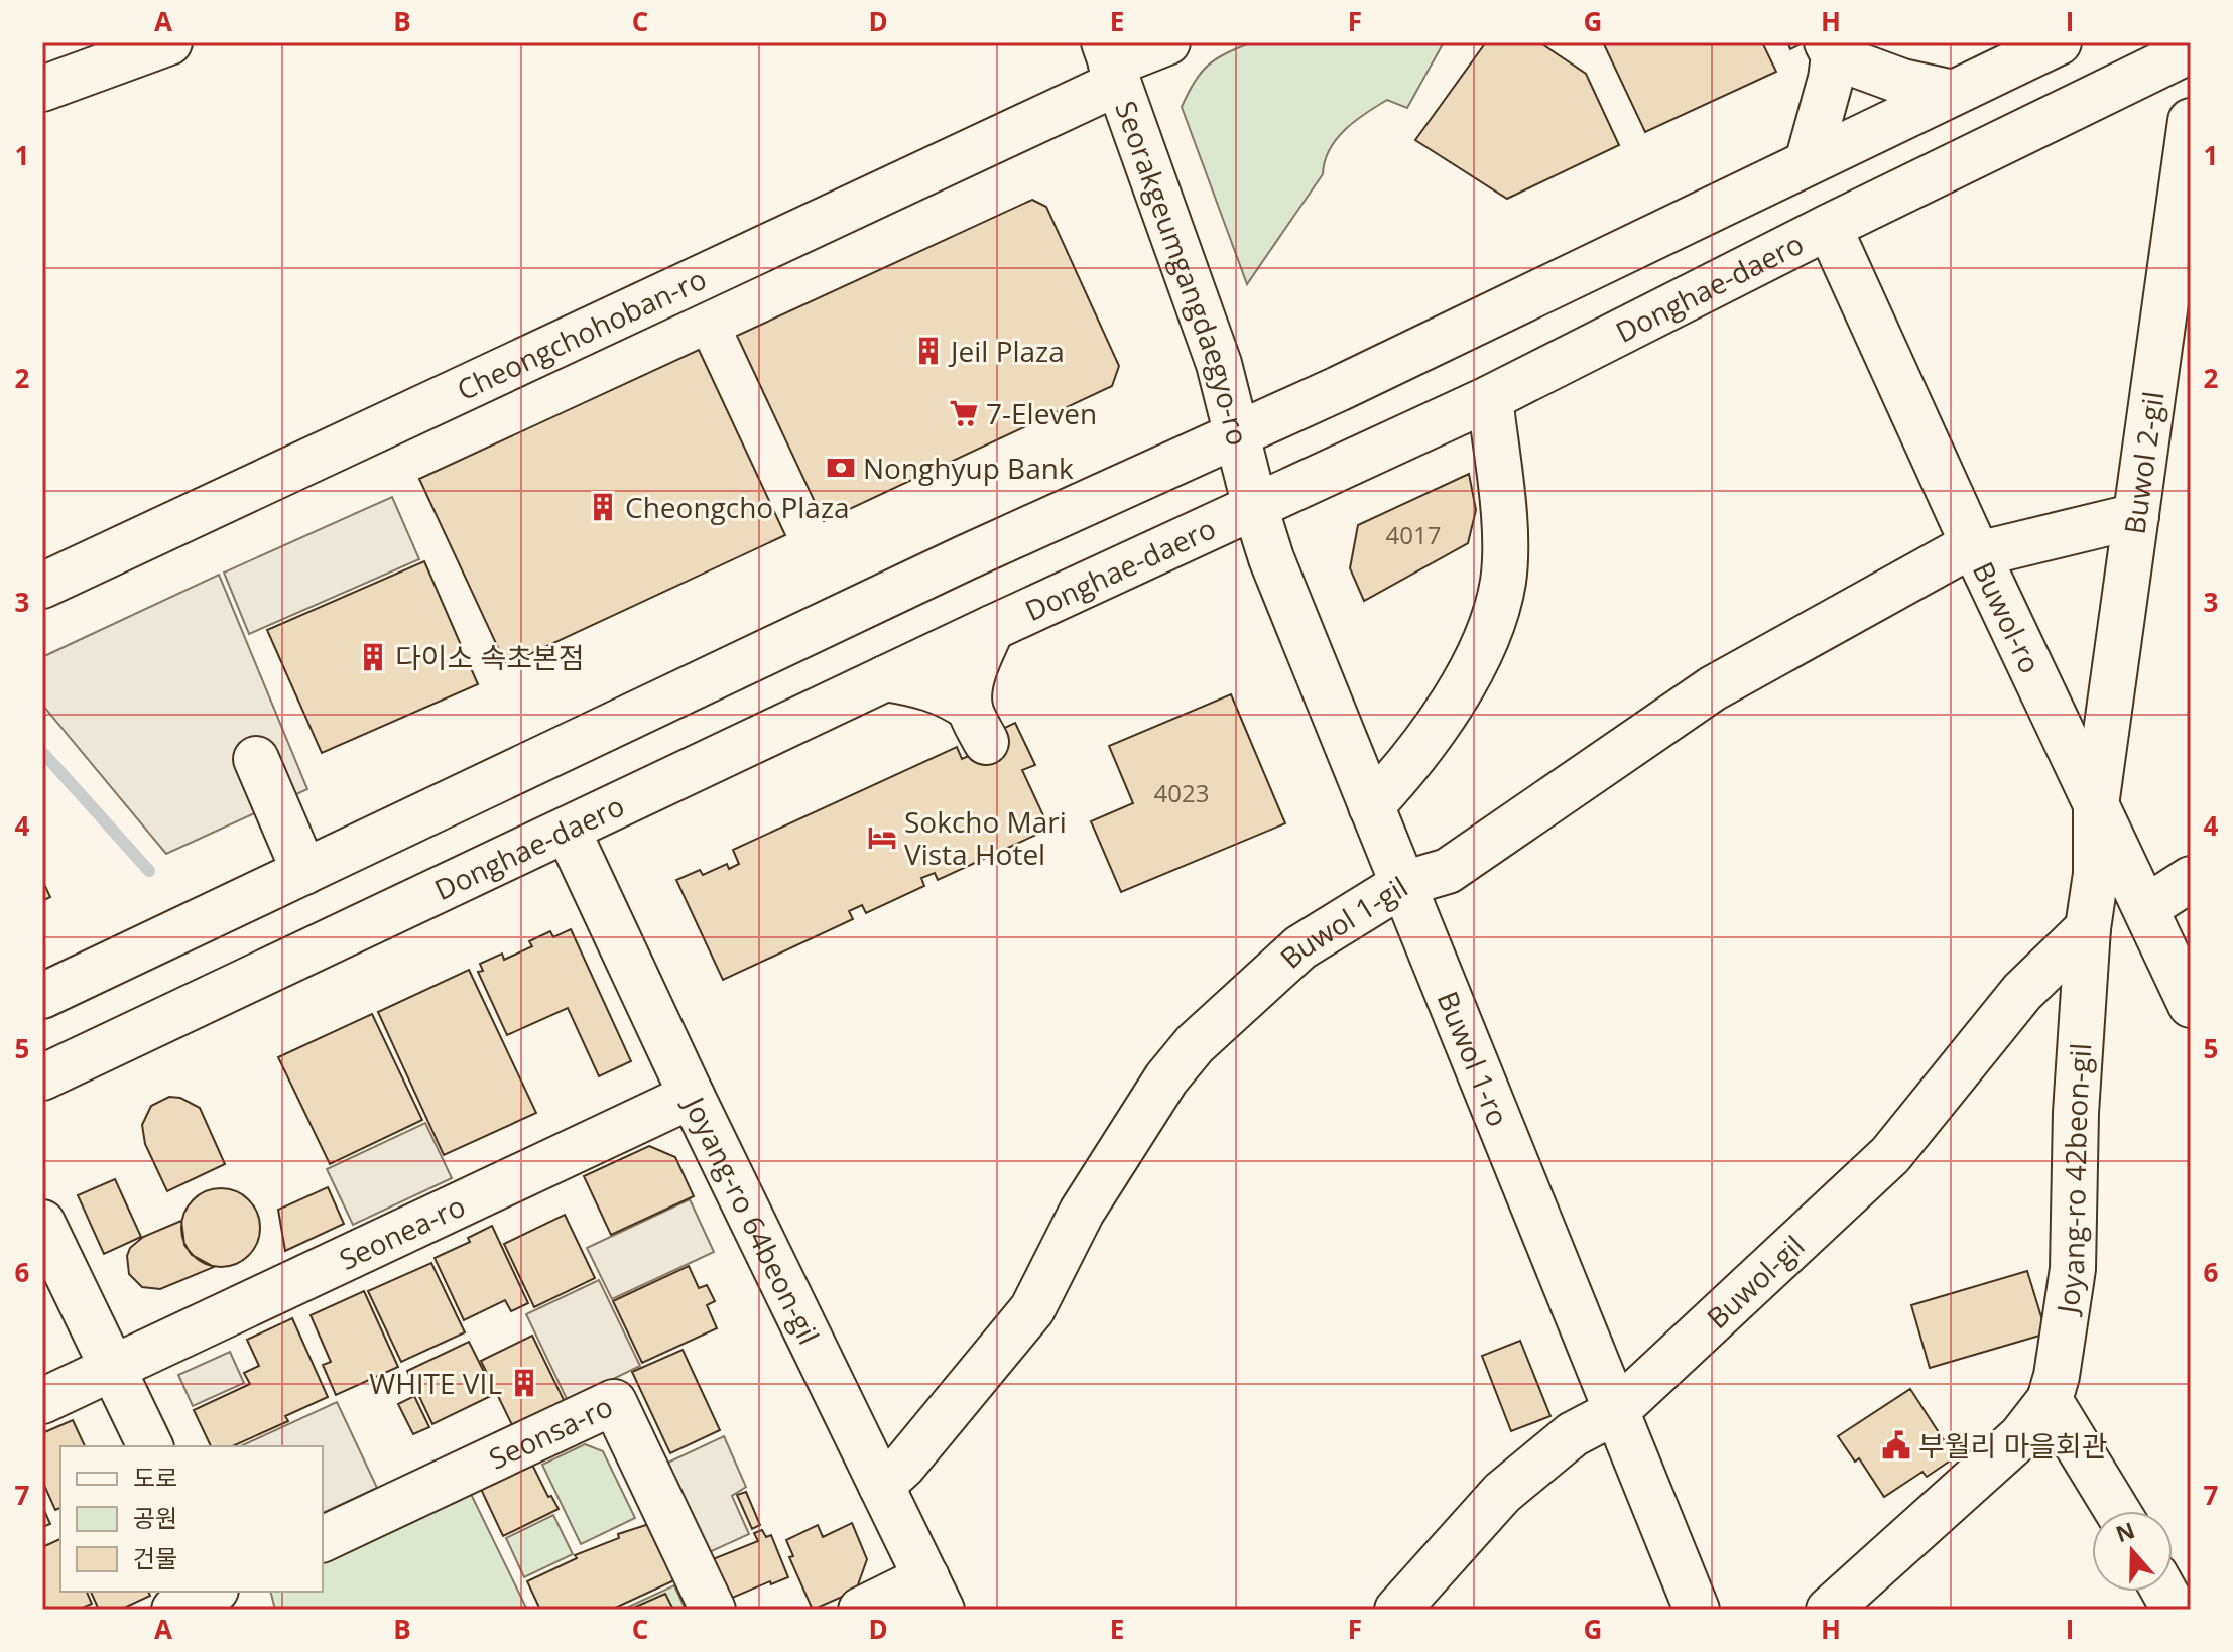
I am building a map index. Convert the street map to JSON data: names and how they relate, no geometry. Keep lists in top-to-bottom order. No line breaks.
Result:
{"streets":{"street":["Seorakgeumgangdaegyo-ro","Donghae-daero","Cheongchohoban-ro","Buwol 2-gil","Buwol-ro","Buwol 1-gil","Buwol 1-ro","Joyang-ro 42beon-gil","Joyang-ro 64beon-gil","Seonea-ro","Buwol-gil","Seonsa-ro"]},"crossings":[["Seorakgeumgangdaegyo-ro","Donghae-daero"],["Seorakgeumgangdaegyo-ro","Cheongchohoban-ro"],["Seorakgeumgangdaegyo-ro","Buwol 1-ro"],["Donghae-daero","Buwol-ro"],["Donghae-daero","Buwol 1-ro"],["Donghae-daero","Joyang-ro 64beon-gil"],["Buwol 2-gil","Buwol-ro"],["Buwol 2-gil","Buwol 1-gil"],["Buwol 2-gil","Joyang-ro 42beon-gil"],["Buwol-ro","Buwol 1-gil"],["Buwol-ro","Joyang-ro 42beon-gil"],["Buwol 1-gil","Buwol 1-ro"],["Buwol 1-gil","Joyang-ro 64beon-gil"],["Buwol 1-ro","Buwol-gil"],["Joyang-ro 42beon-gil","Buwol-gil"],["Joyang-ro 64beon-gil","Seonea-ro"]],"places":{"building":["Jeil Plaza","Cheongcho Plaza","다이소 속초본점","WHITE VIL"],"supermarket":["7-Eleven"],"bank":["Nonghyup Bank"],"hotel":["Sokcho Mari Vista Hotel"],"public building":["부월리 마을회관"]},"house_numbers":["4017","4023"],"legend":["도로","공원","건물"],"north":"top","grid":{"columns":["A","B","C","D","E","F","G","H","I"],"rows":["1","2","3","4","5","6","7"]}}
